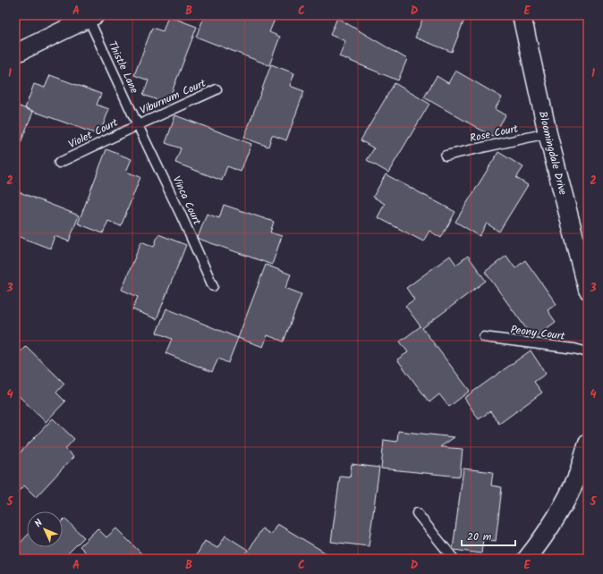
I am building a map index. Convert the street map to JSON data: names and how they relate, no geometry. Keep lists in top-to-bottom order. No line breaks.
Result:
{"streets":{"street":["Bloomingdale Drive"],"lane":["Thistle Lane","Viburnum Court","Violet Court","Rose Court","Vinca Court","Peony Court"]},"crossings":[["Thistle Lane","Viburnum Court"],["Thistle Lane","Violet Court"],["Thistle Lane","Vinca Court"],["Viburnum Court","Violet Court"],["Viburnum Court","Vinca Court"],["Violet Court","Vinca Court"],["Rose Court","Bloomingdale Drive"]],"scale_bar":"20 m","north":"top left","grid":{"columns":["A","B","C","D","E"],"rows":["1","2","3","4","5"]}}
